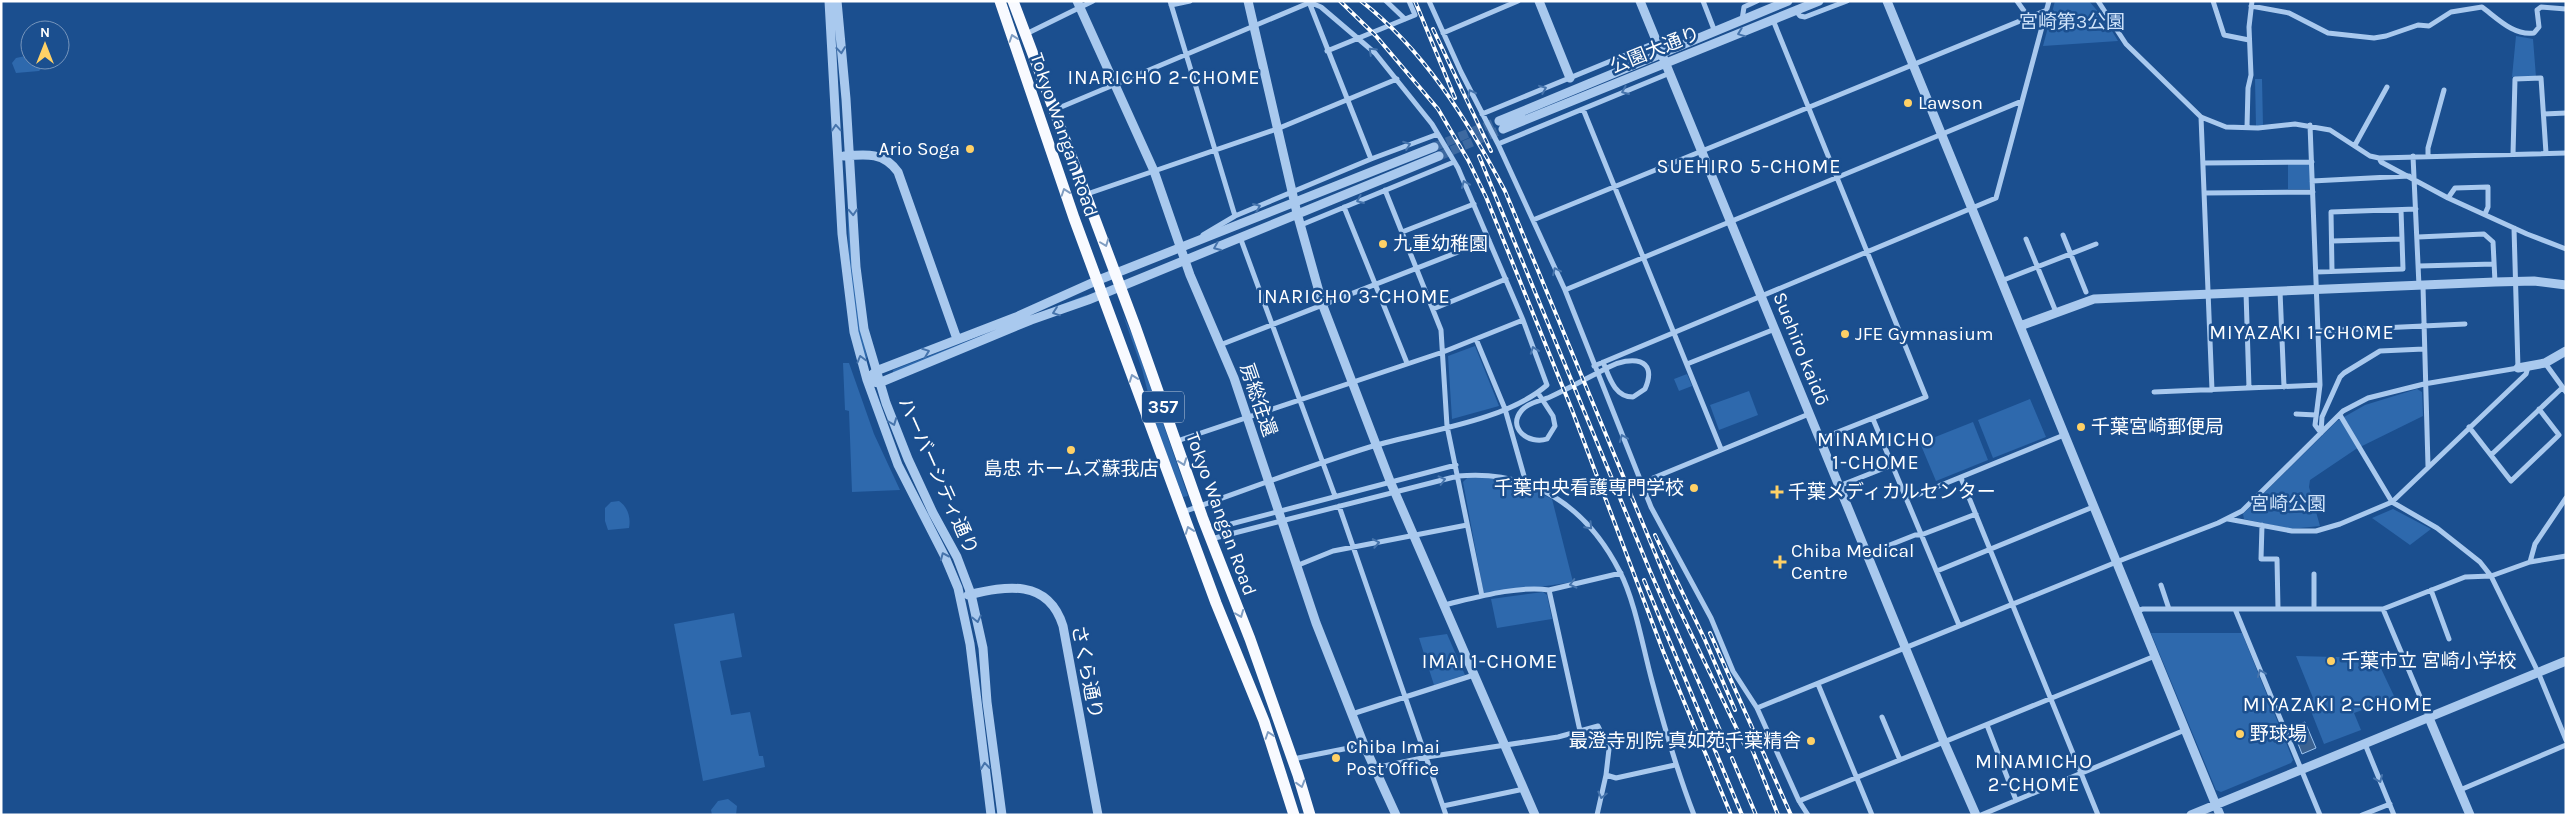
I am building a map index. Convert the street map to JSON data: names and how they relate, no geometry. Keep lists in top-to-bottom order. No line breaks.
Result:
{"streets":{"highway":["Tokyo Wangan Road","357"],"street":["公園大通り","Suehiro kaidō","房総往還","ハーバーシティ通り","さくら通り"]},"crossings":[["公園大通り","Suehiro kaidō"],["ハーバーシティ通り","さくら通り"]],"districts":["INARICHO 2-CHOME","SUEHIRO 5-CHOME","INARICHO 3-CHOME","MIYAZAKI 1-CHOME","MINAMICHO 1-CHOME","IMAI 1-CHOME","MIYAZAKI 2-CHOME","MINAMICHO 2-CHOME"],"parks":["宮崎第3公園","宮崎公園"],"places":{"other":["Lawson","Ario Soga","九重幼稚園","JFE Gymnasium","千葉宮崎郵便局","島忠 ホームズ蘇我店","千葉中央看護専門学校","千葉市立 宮崎小学校","野球場","最澄寺別院 真如苑千葉精舎","Chiba Imai Post Office"],"health":["千葉メディカルセンター","Chiba Medical Centre"]},"north":"top"}
